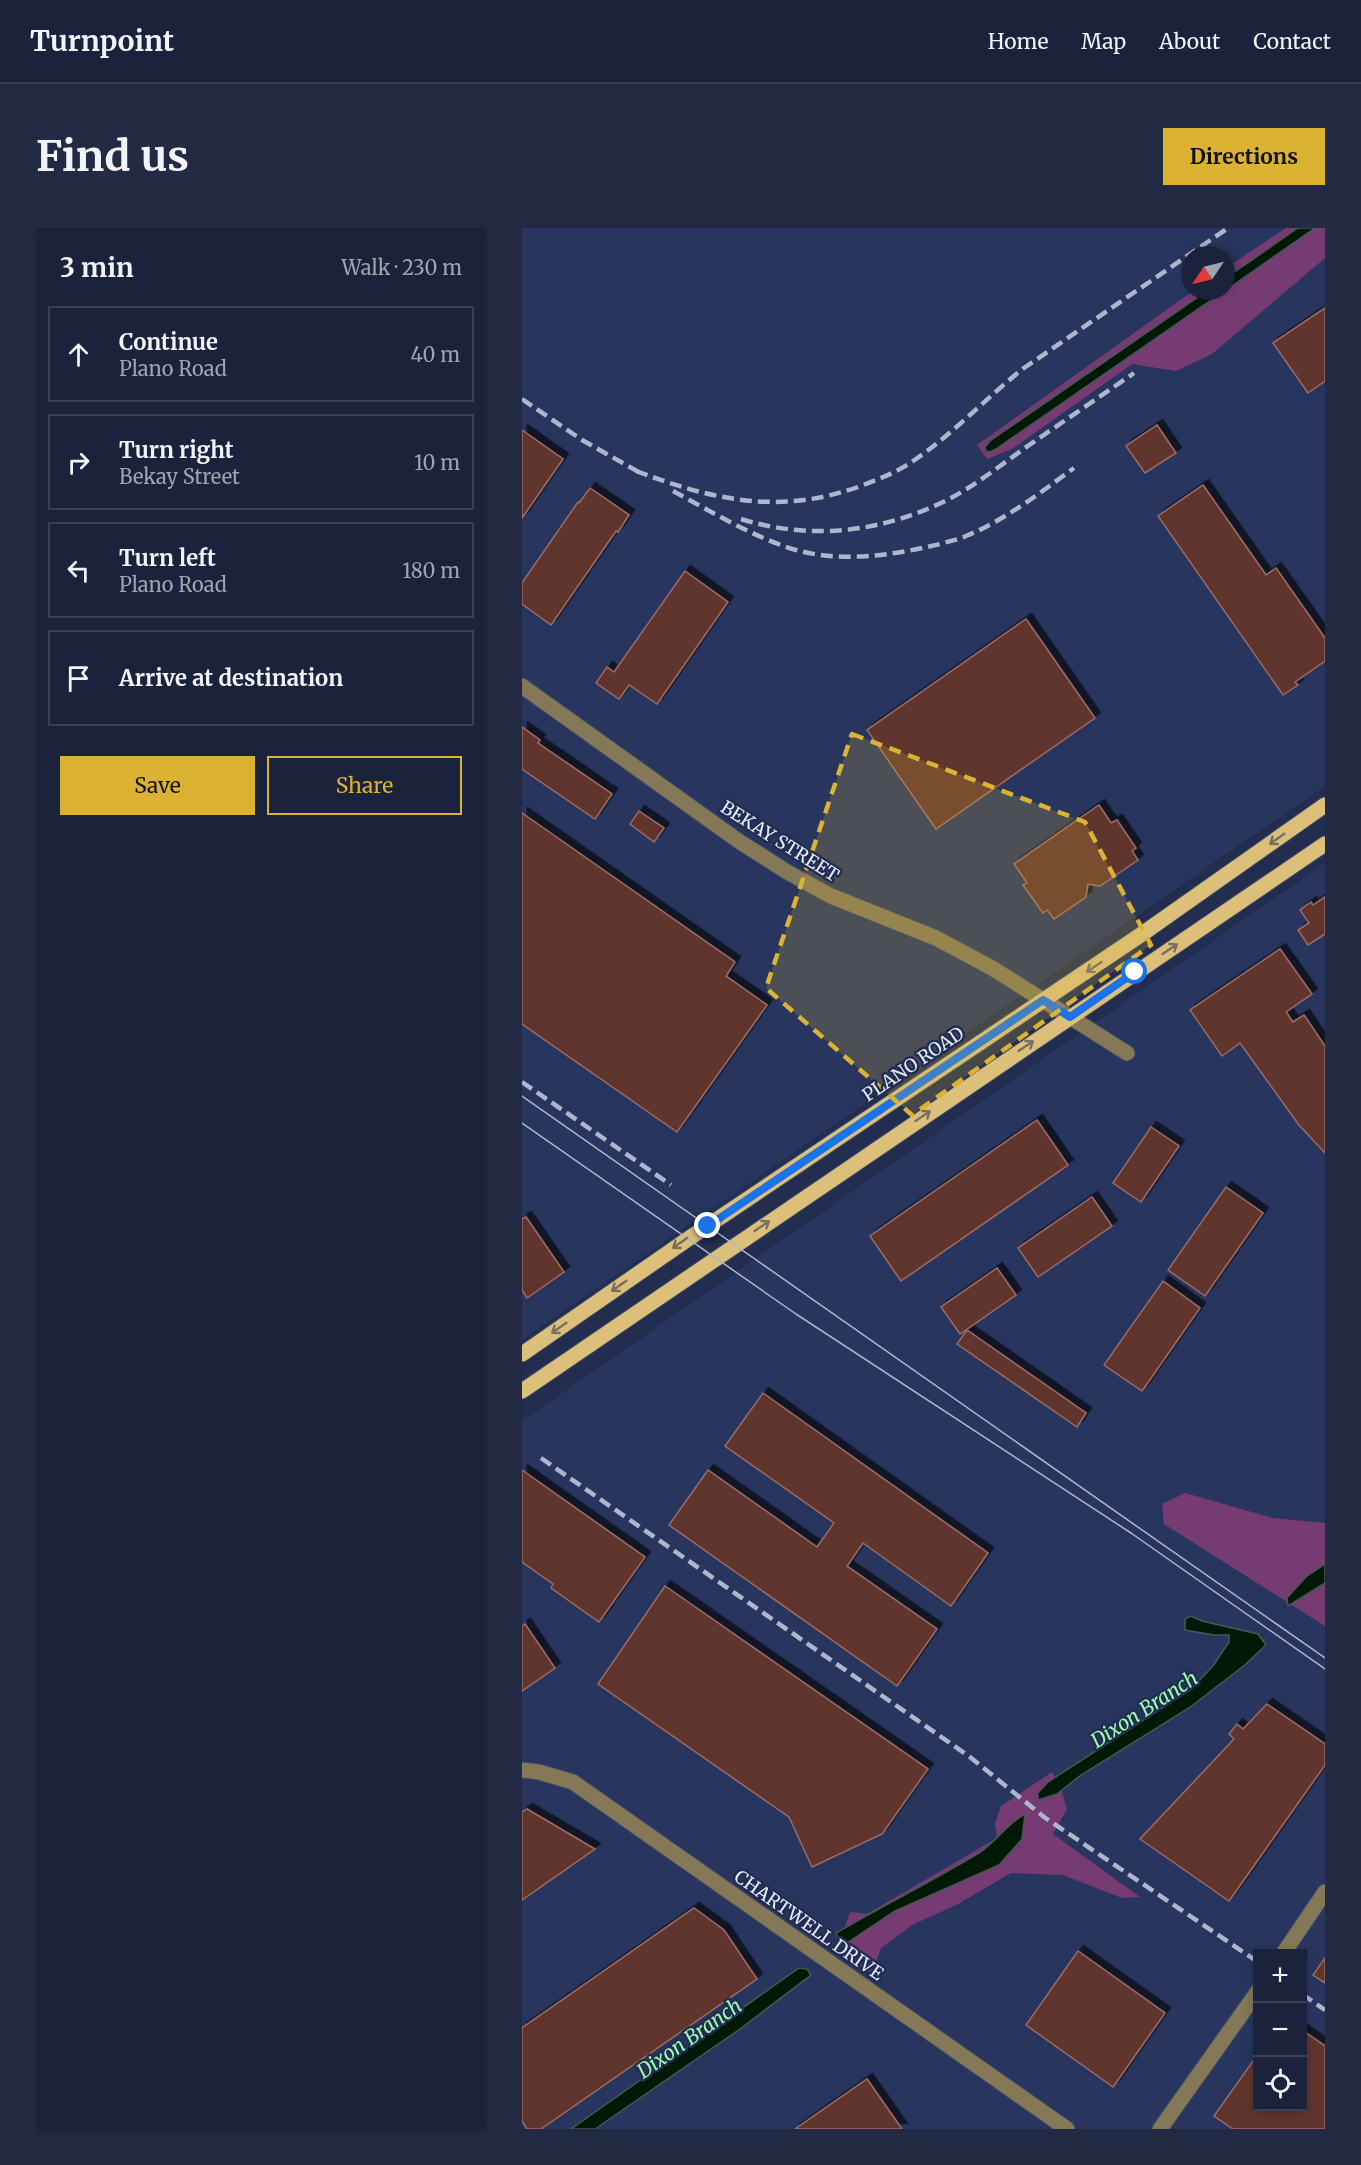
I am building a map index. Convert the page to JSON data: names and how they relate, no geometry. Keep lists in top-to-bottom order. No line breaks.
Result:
{"streets":{"main road":["PLANO ROAD"],"street":["BEKAY STREET","CHARTWELL DRIVE"]},"crossings":[["BEKAY STREET","PLANO ROAD"]],"water":["Dixon Branch"],"north":"bottom left","page":{"header":"Turnpoint","nav":["Home","Map","About","Contact"],"buttons":["Directions",["Save","Share"]],"title":"Find us","heading":["3 min","Walk · 230 m"],"list":[["Continue","Plano Road","40 m"],["Turn right","Bekay Street","10 m"],["Turn left","Plano Road","180 m"],"Arrive at destination"],"map_buttons":["+","−"]}}
